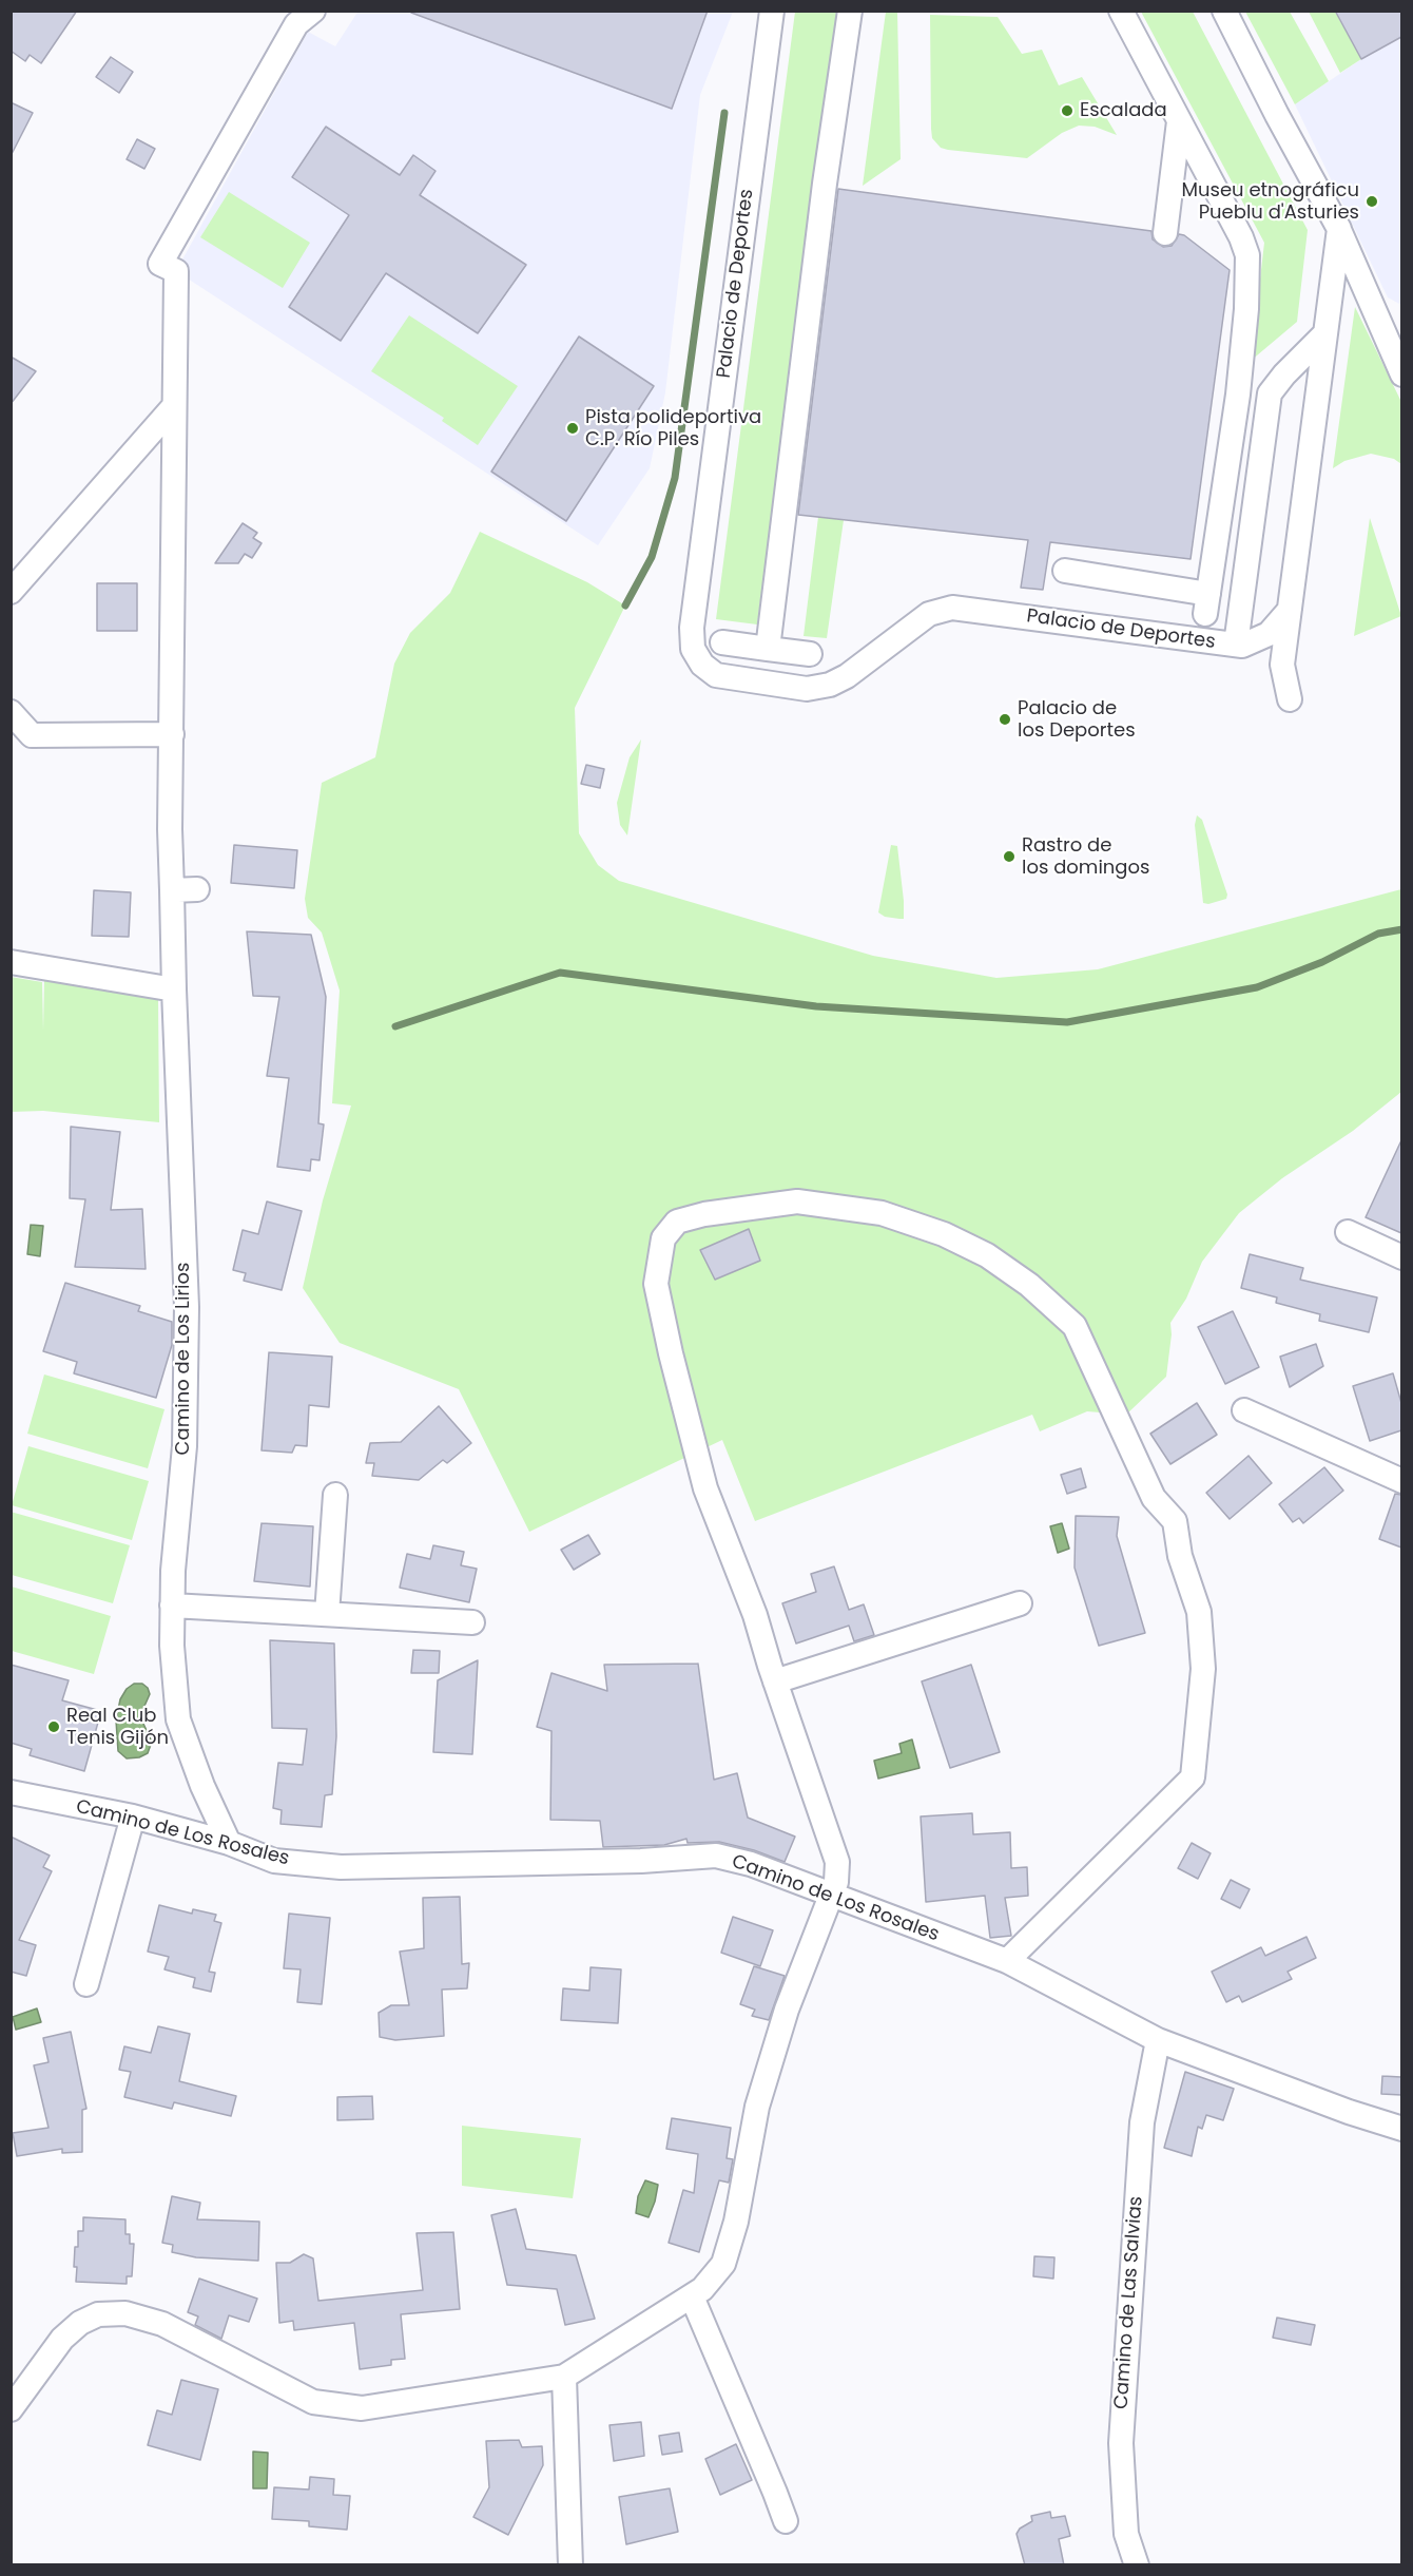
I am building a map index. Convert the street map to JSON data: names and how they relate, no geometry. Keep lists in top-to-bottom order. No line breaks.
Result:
{"streets":{"street":["Palacio de Deportes","Camino de Los Lirios","Camino de Los Rosales","Camino de Las Salvias"]},"crossings":[["Camino de Los Lirios","Camino de Los Rosales"],["Camino de Los Rosales","Camino de Las Salvias"]],"places":["Escalada","Museu etnográficu Pueblu d'Asturies","Pista polideportiva C.P. Río Piles","Palacio de los Deportes","Rastro de los domingos","Real Club Tenis Gijón"]}
